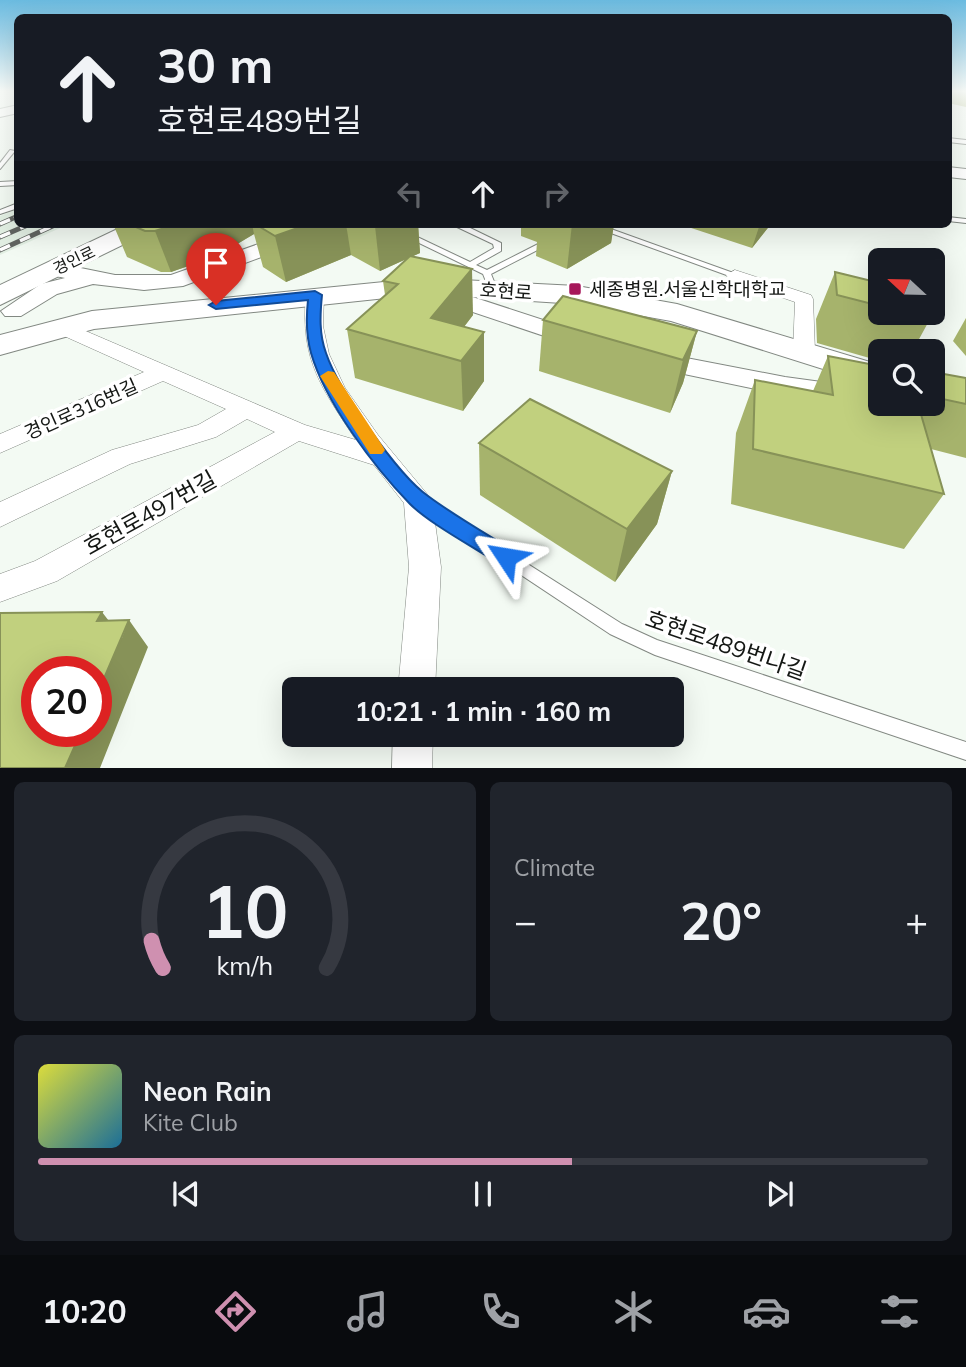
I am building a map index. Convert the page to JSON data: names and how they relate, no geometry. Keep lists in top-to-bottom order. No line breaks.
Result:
{"streets":{"main road":["경인로","호현로"],"street":["경인로316번길","호현로497번길"],"lane":["호현로489번나길"]},"places":{"transit":["세종병원.서울신학대학교"]},"north":"left","page":{"turn":["30 m","호현로489번길"],"limit":"20","trip":"10:21 · 1 min · 160 m","tile":"Climate","heat":["−","20°","+"],"song":["Neon Rain","Kite Club"],"tabs":"10:20","gauge":["10","km/h"]}}
